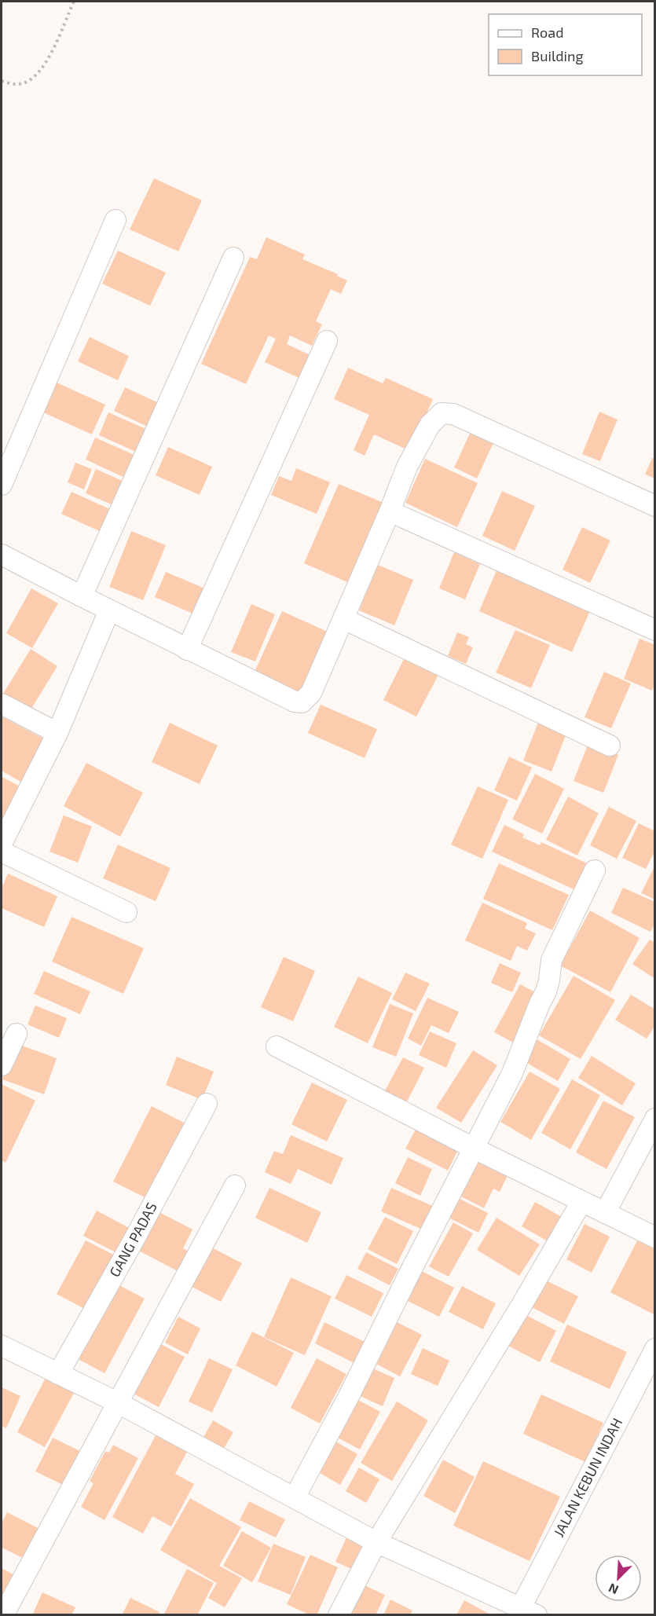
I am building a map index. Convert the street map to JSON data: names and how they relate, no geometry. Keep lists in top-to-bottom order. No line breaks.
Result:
{"streets":{"street":["GANG PADAS","JALAN KEBUN INDAH"]},"legend":["Road","Building"],"north":"bottom left"}
